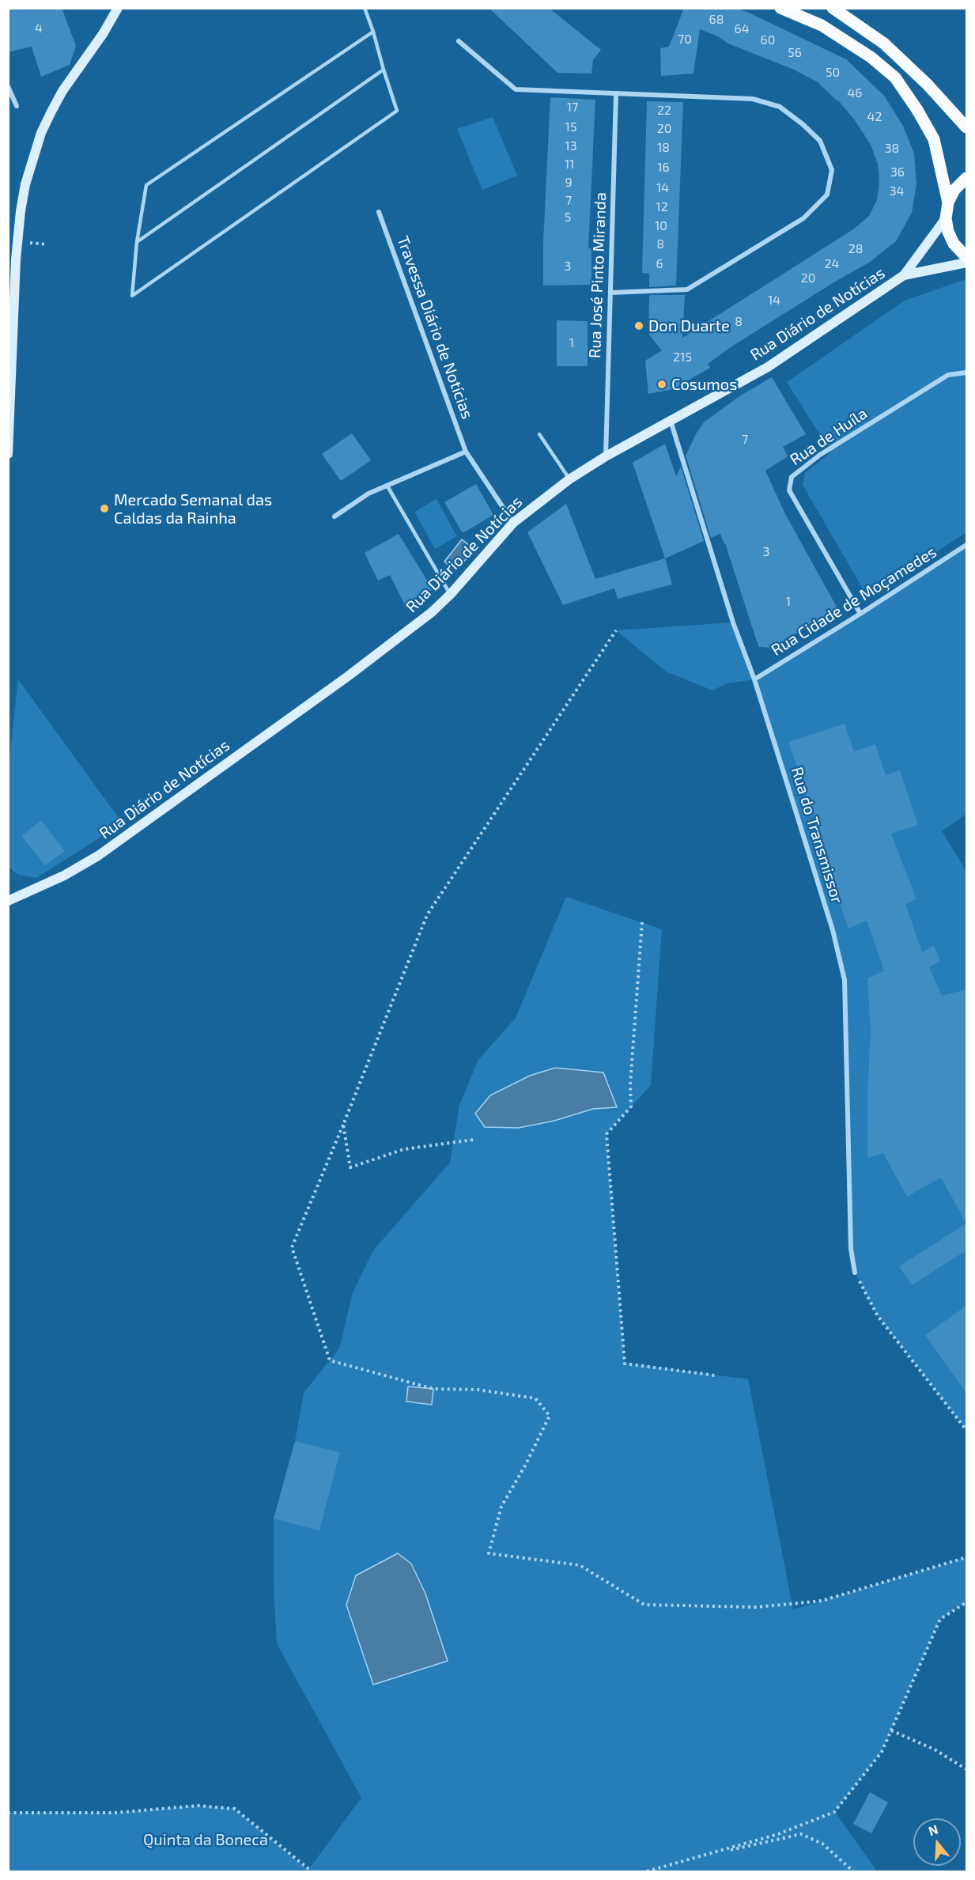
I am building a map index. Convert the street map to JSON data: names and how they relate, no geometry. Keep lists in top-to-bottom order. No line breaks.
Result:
{"streets":{"main road":["Rua Diário de Notícias"],"street":["Rua José Pinto Miranda","Travessa Diário de Notícias","Rua de Huíla","Rua Cidade de Moçamedes","Rua do Transmissor"]},"crossings":[["Rua José Pinto Miranda","Rua Diário de Notícias"],["Rua Diário de Notícias","Travessa Diário de Notícias"],["Rua Diário de Notícias","Rua do Transmissor"],["Rua de Huíla","Rua Cidade de Moçamedes"],["Rua Cidade de Moçamedes","Rua do Transmissor"]],"parks":["Quinta da Boneca"],"places":["Don Duarte","Cosumos","Mercado Semanal das Caldas da Rainha"],"house_numbers":["68","4","64","70","60","56","50","46","17","22","42","15","20","13","18","38","11","16","36","9","14","34","7","12","5","10","8","28","6","24","3","20","14","8","1","215","7","3","1"],"north":"top"}
